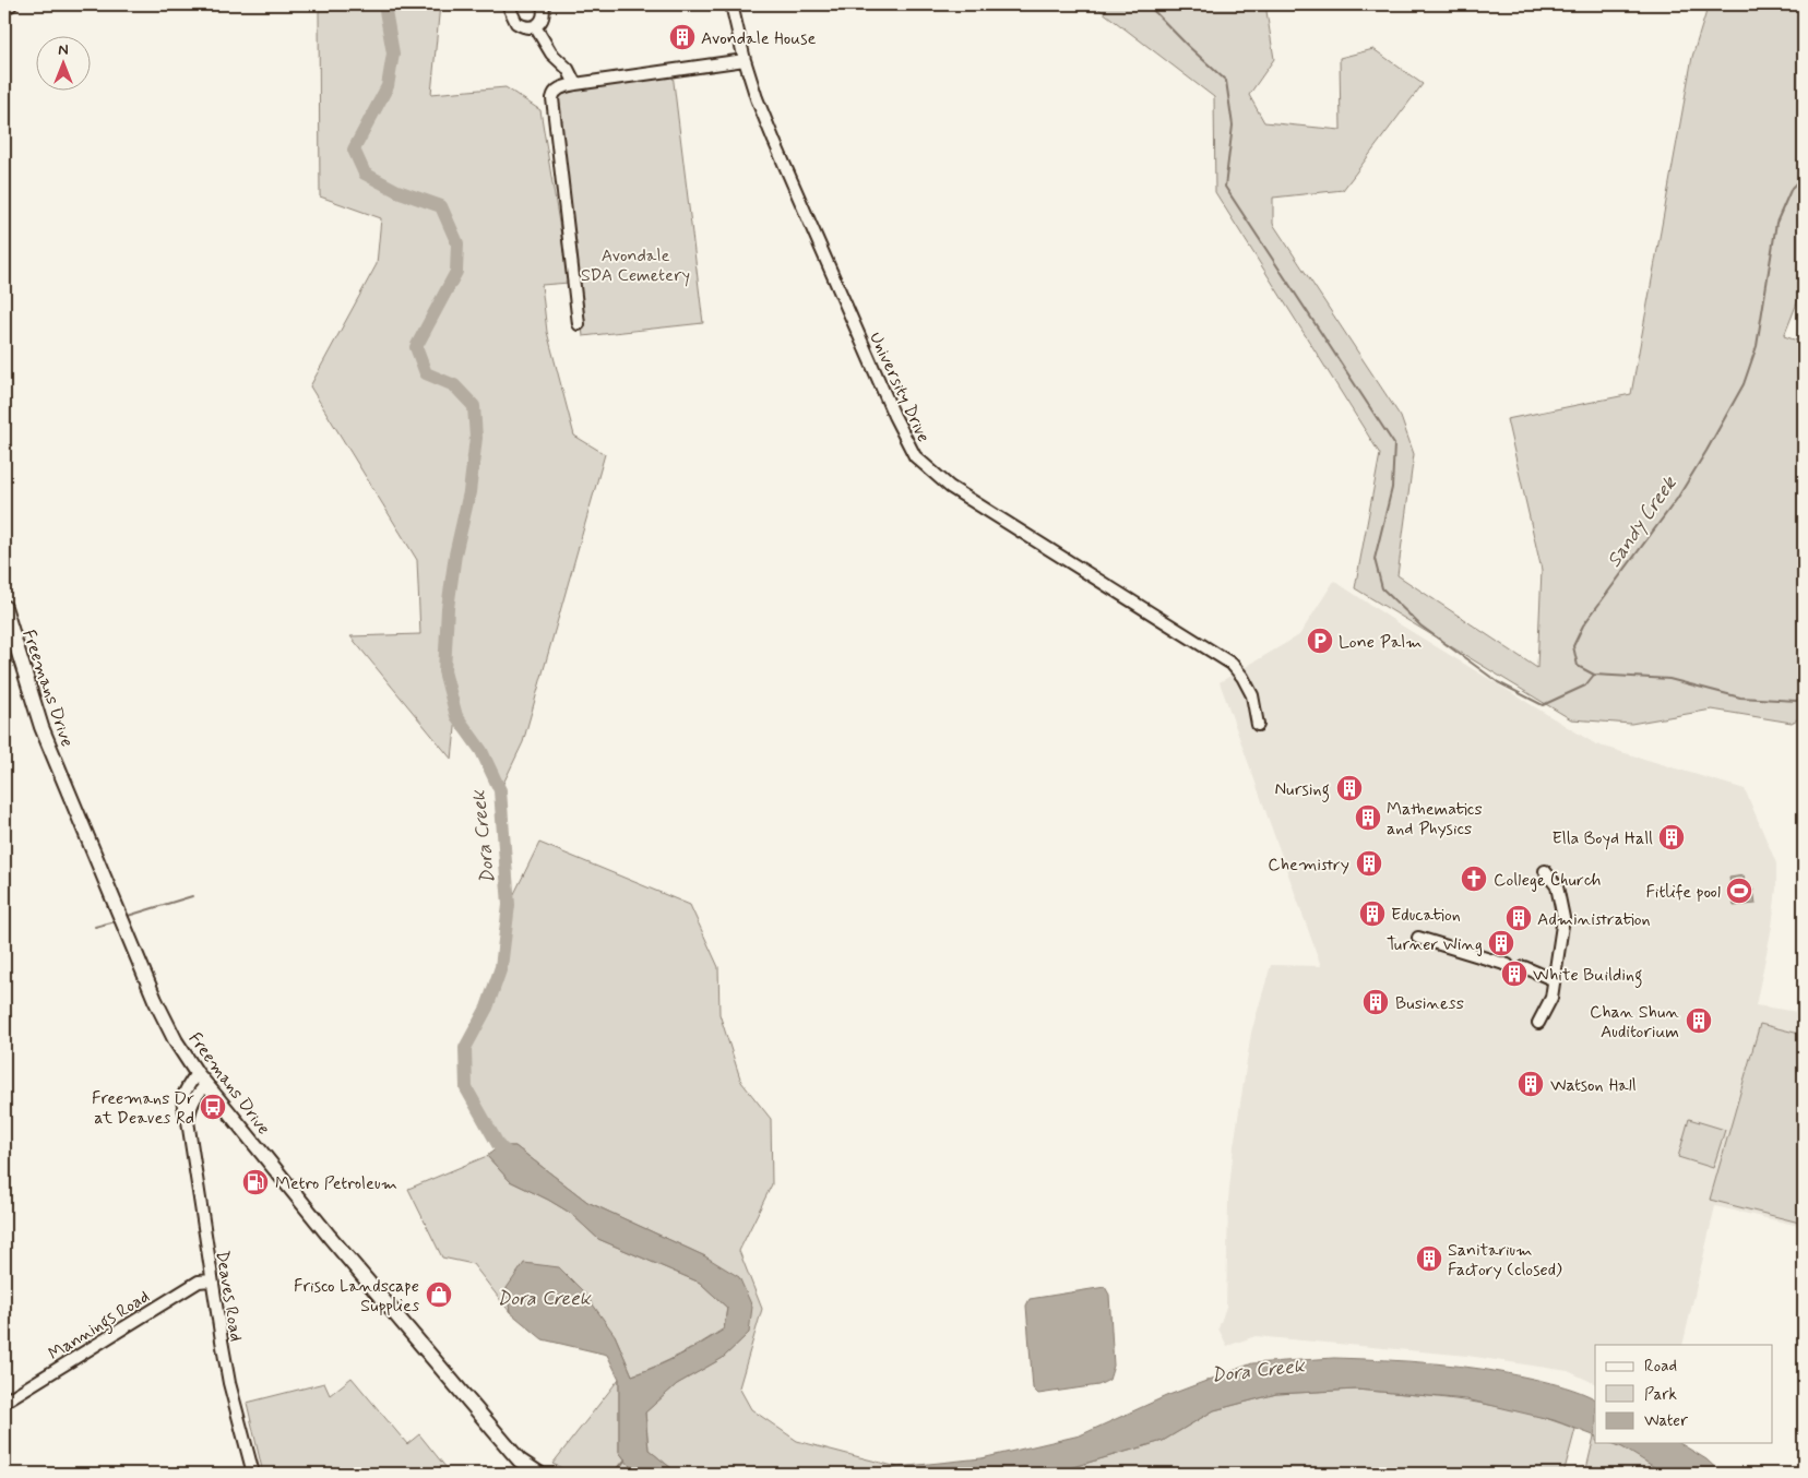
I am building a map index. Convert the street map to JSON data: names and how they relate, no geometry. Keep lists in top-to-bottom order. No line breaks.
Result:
{"streets":{"main road":["Freemans Drive"],"street":["University Drive","Deaves Road","Mannings Road"]},"crossings":[["Freemans Drive","Deaves Road"],["Deaves Road","Mannings Road"]],"water":["Sandy Creek","Dora Creek"],"parks":["Avondale SDA Cemetery"],"places":{"building":["Avondale House","Nursing","Mathematics and Physics","Ella Boyd Hall","Chemistry","Education","Administration","Turner Wing","White Building","Business","Chan Shun Auditorium","Watson Hall","Sanitarium Factory (closed)"],"parking":["Lone Palm"],"church":["College Church"],"sports":["Fitlife pool"],"bus stop":["Freemans Dr at Deaves Rd"],"fuel station":["Metro Petroleum"],"shop":["Frisco Landscape Supplies"]},"legend":["Road","Park","Water"],"north":"top"}
